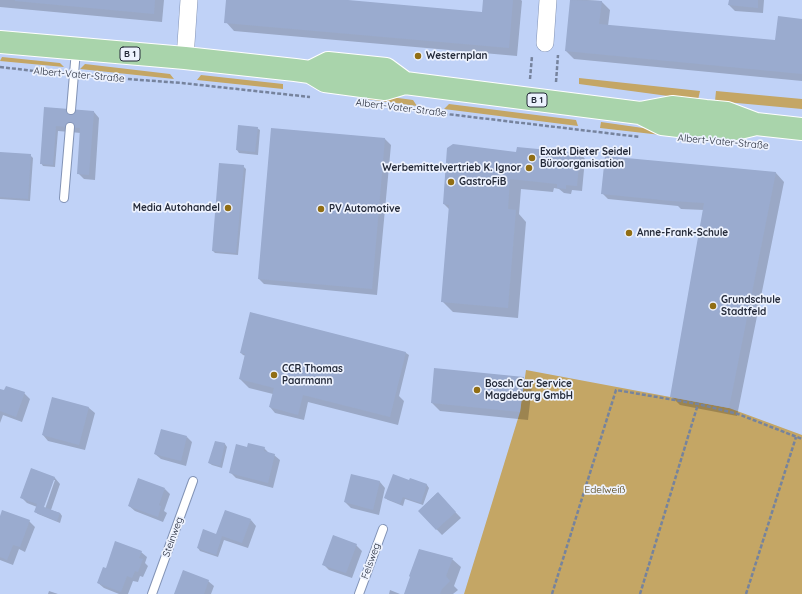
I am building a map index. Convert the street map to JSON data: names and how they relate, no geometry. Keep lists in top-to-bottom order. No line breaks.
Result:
{"streets":{"main road":["B 1","Albert-Vater-Straße"],"lane":["Steinweg","Felsweg"]},"parks":["Edelweiß"],"places":["Westernplan","Exakt Dieter Seidel Büroorganisation","Werbemittelvertrieb K. Ignor","GastroFiB","Media Autohandel","PV Automotive","Anne-Frank-Schule","Grundschule Stadtfeld","CCR Thomas Paarmann","Bosch Car Service Magdeburg GmbH"]}
